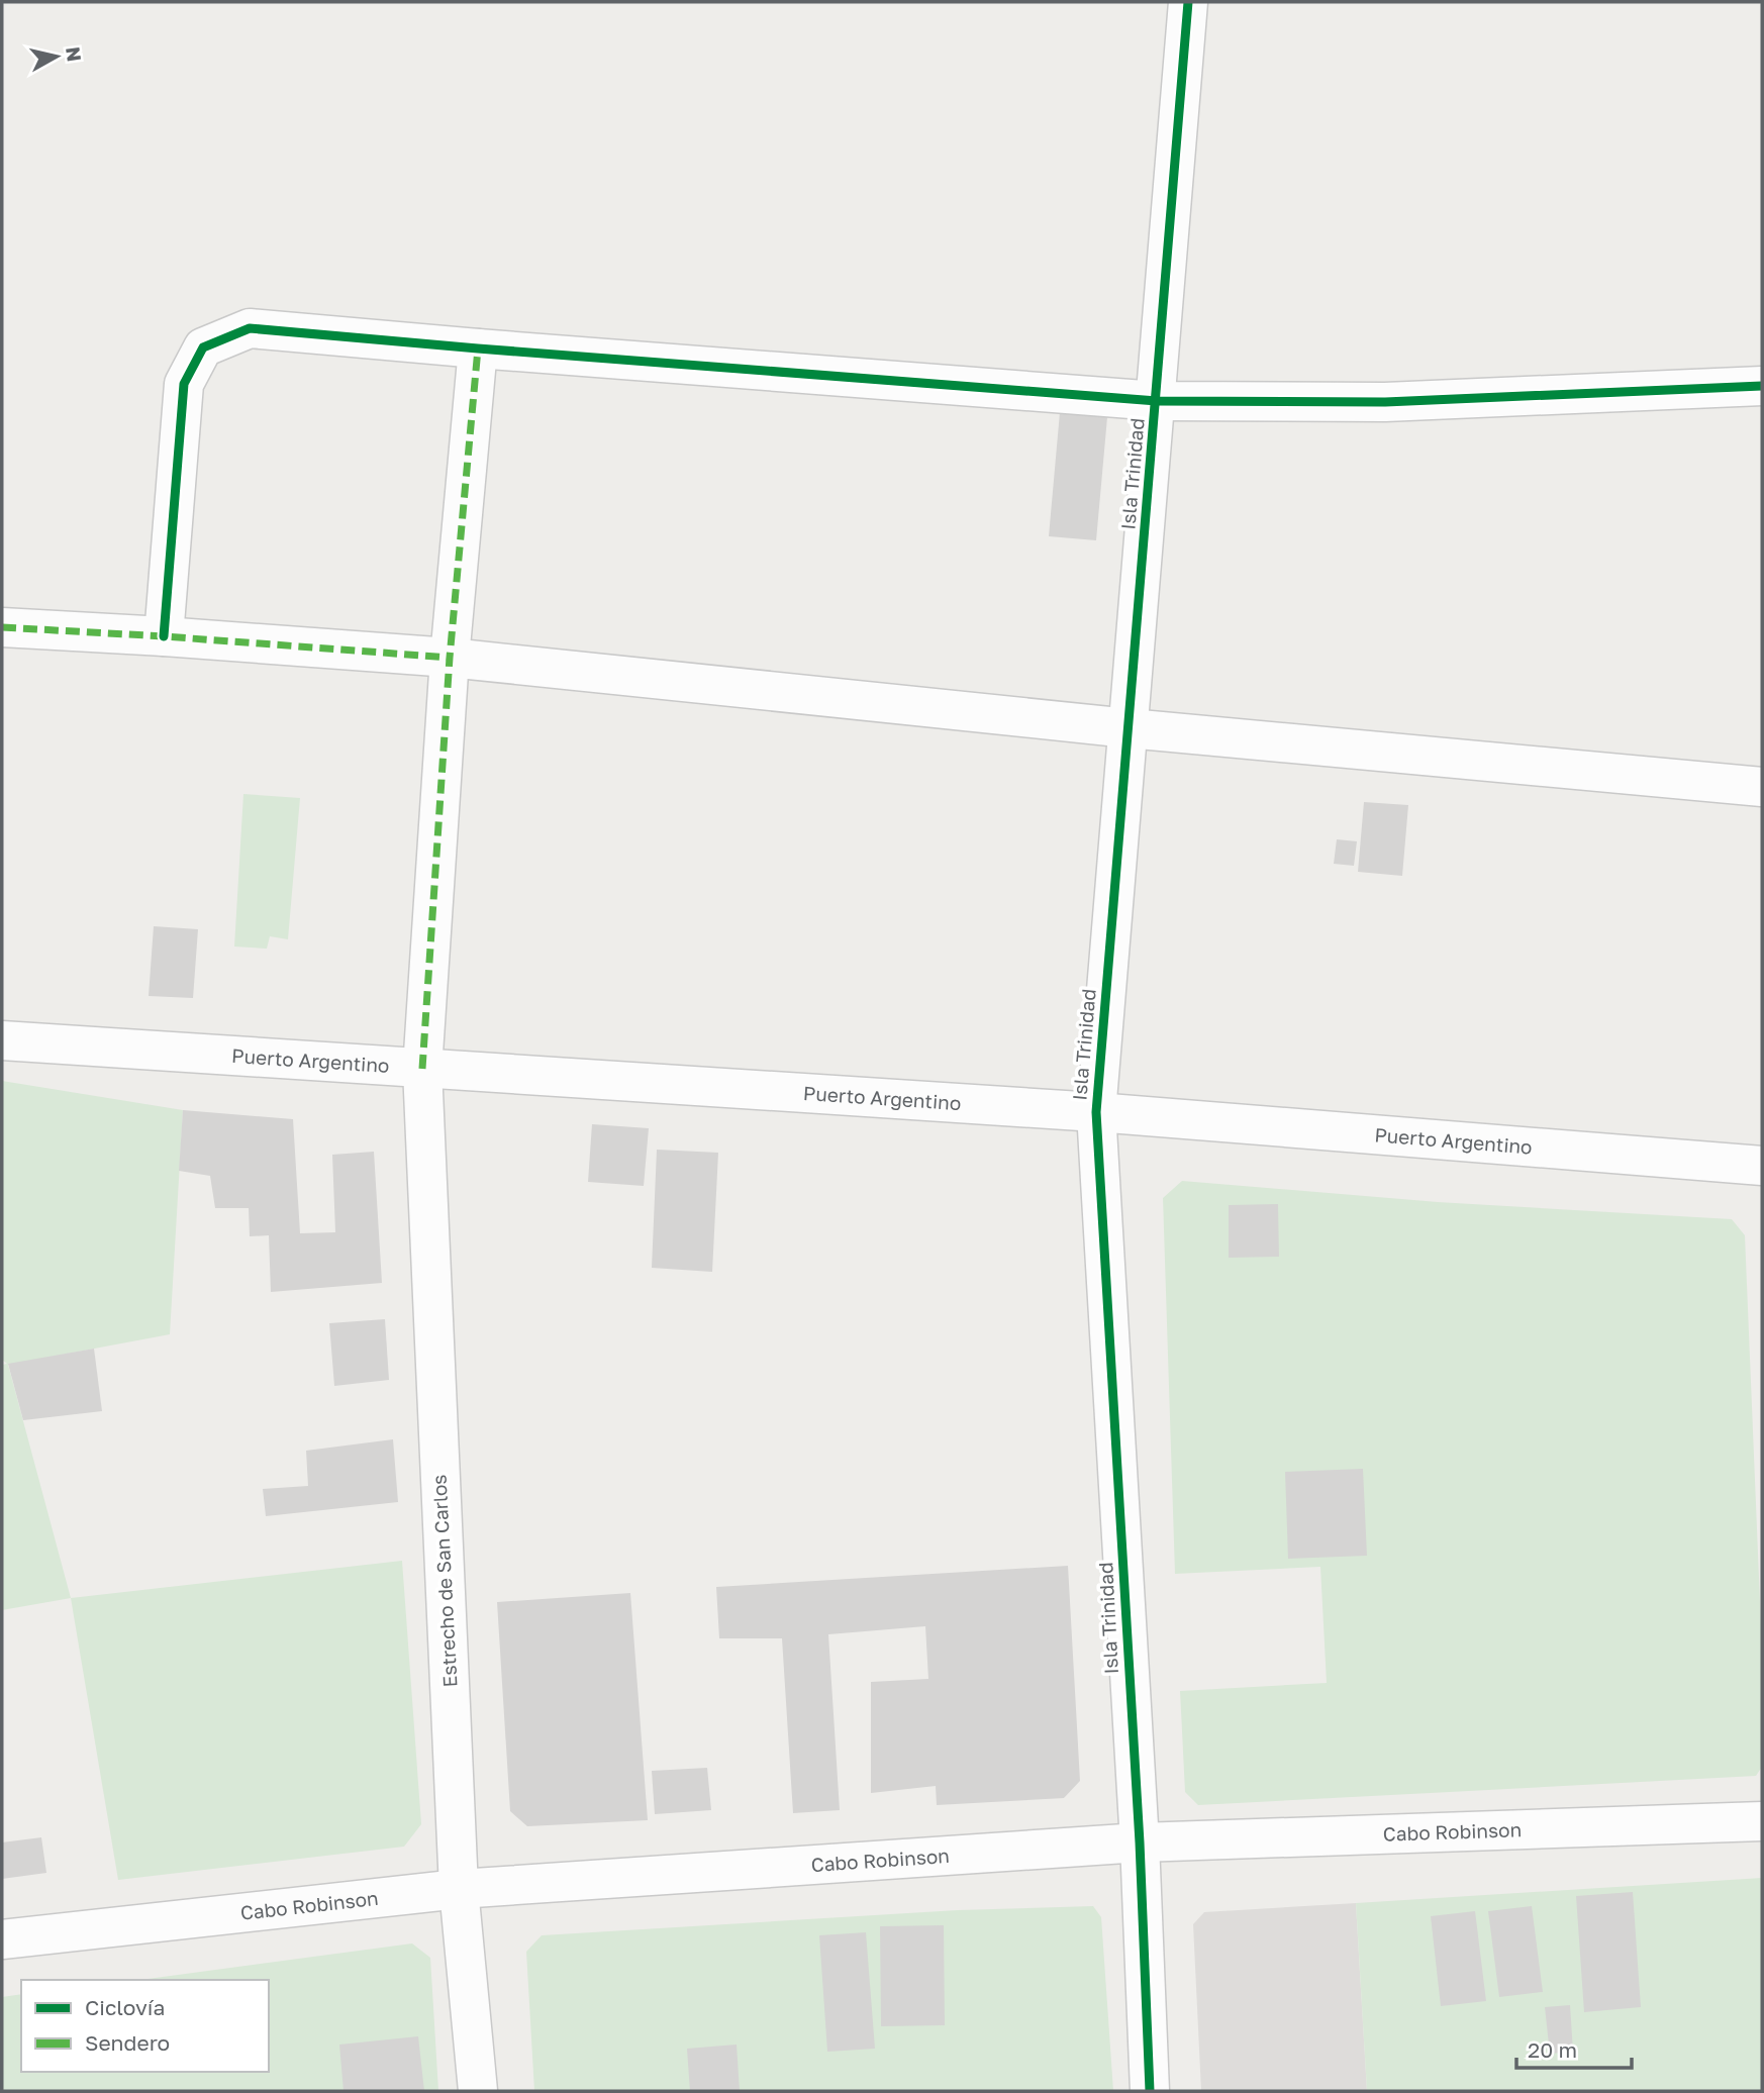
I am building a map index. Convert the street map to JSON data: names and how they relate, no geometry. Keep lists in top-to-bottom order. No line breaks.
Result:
{"streets":{"street":["Isla Trinidad","Puerto Argentino","Estrecho de San Carlos","Cabo Robinson"]},"crossings":[["Isla Trinidad","Puerto Argentino"],["Isla Trinidad","Cabo Robinson"],["Puerto Argentino","Estrecho de San Carlos"],["Estrecho de San Carlos","Cabo Robinson"]],"legend":["Ciclovía","Sendero"],"scale_bar":"20 m","north":"right"}
